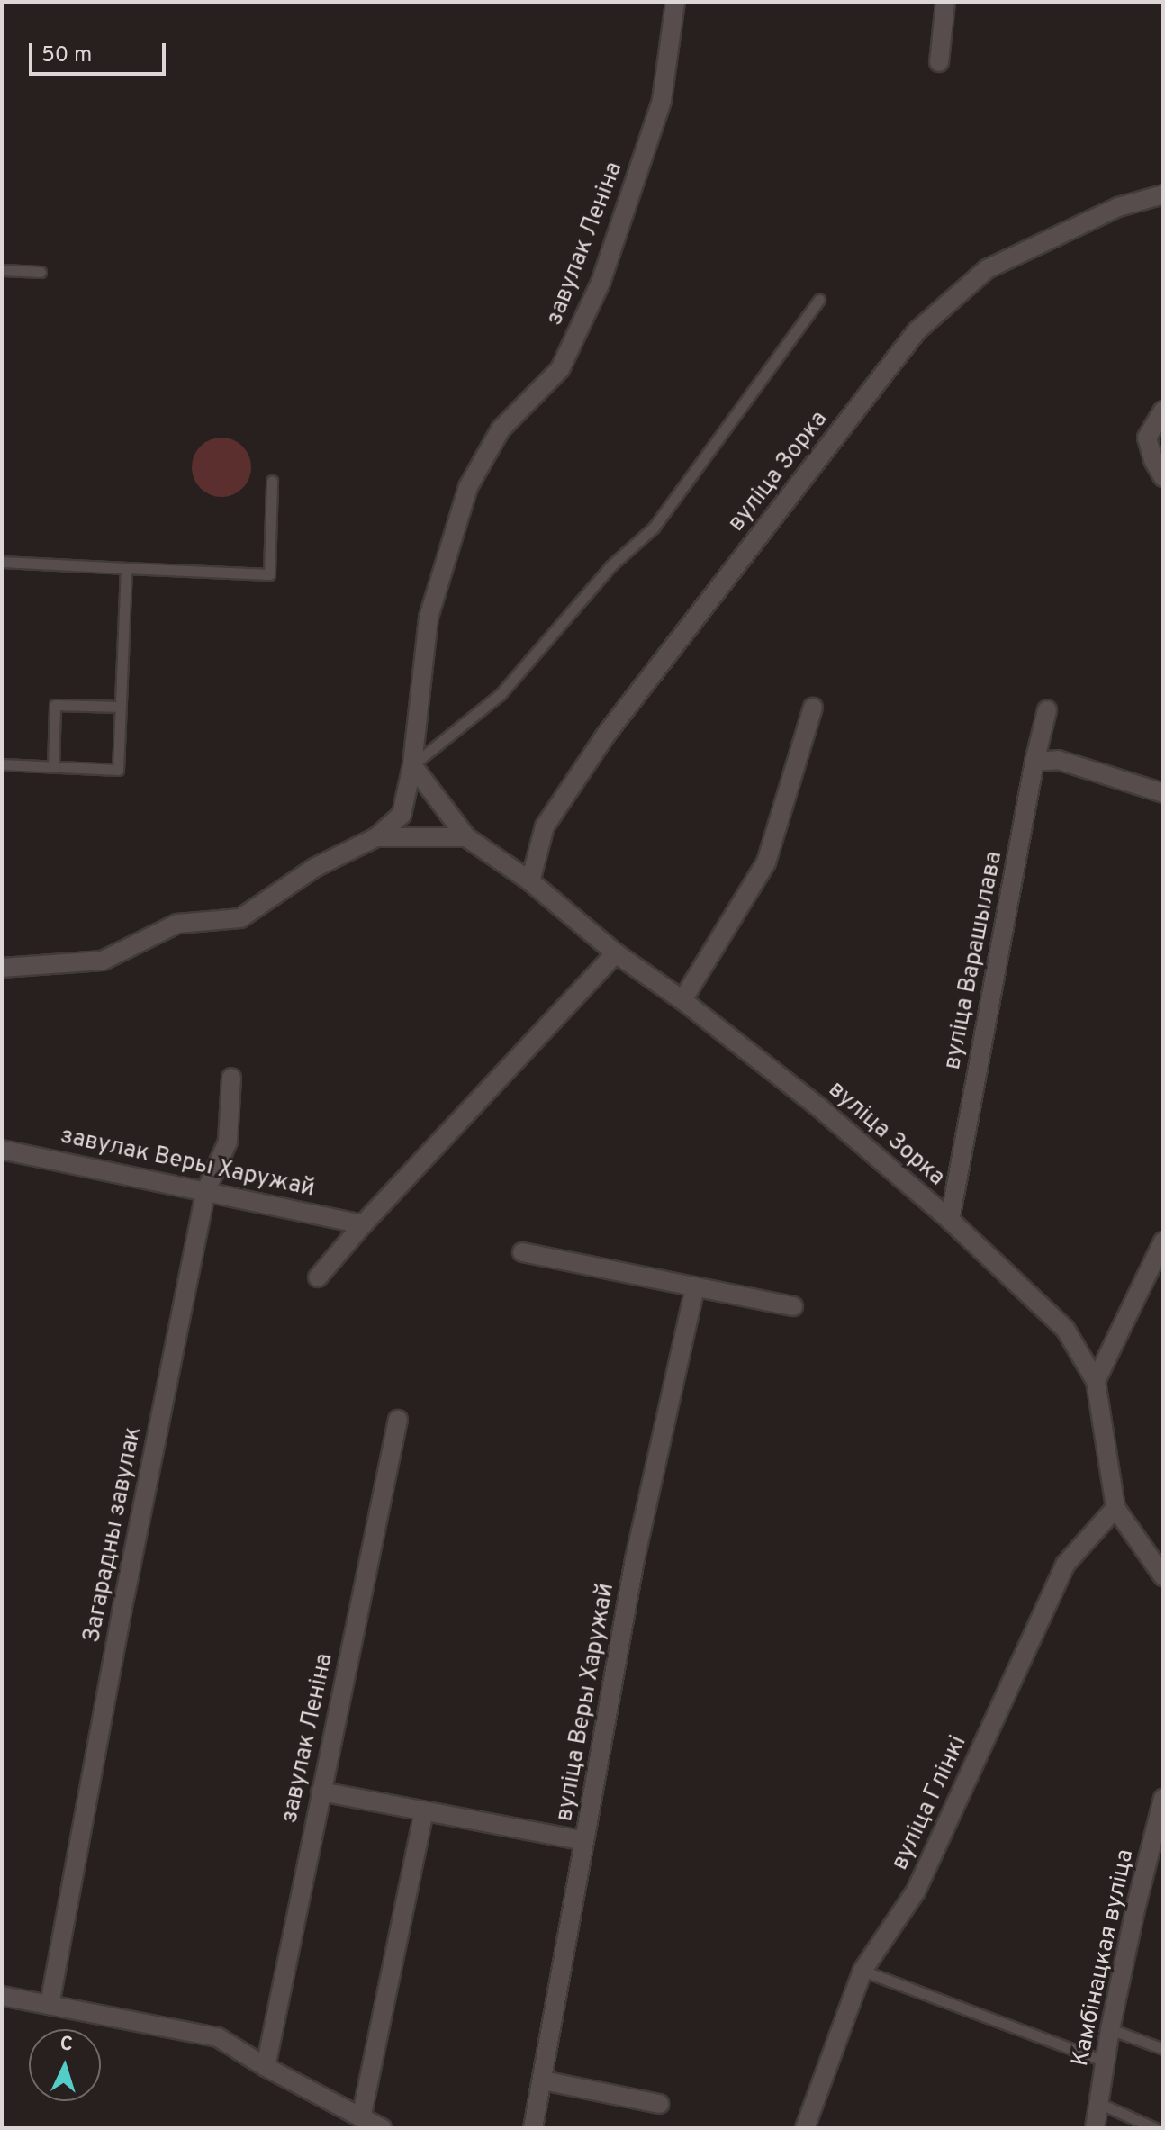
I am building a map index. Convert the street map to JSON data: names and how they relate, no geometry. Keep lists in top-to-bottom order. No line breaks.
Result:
{"streets":{"street":["завулак Леніна","вуліца Зорка","вуліца Варашылава","завулак Веры Харужай","Загарадны завулак","вуліца Веры Харужай","вуліца Глінкі","Камбінацкая вуліца"]},"crossings":[["вуліца Зорка","вуліца Варашылава"],["завулак Веры Харужай","Загарадны завулак"]],"scale_bar":"50 m","north":"top"}
